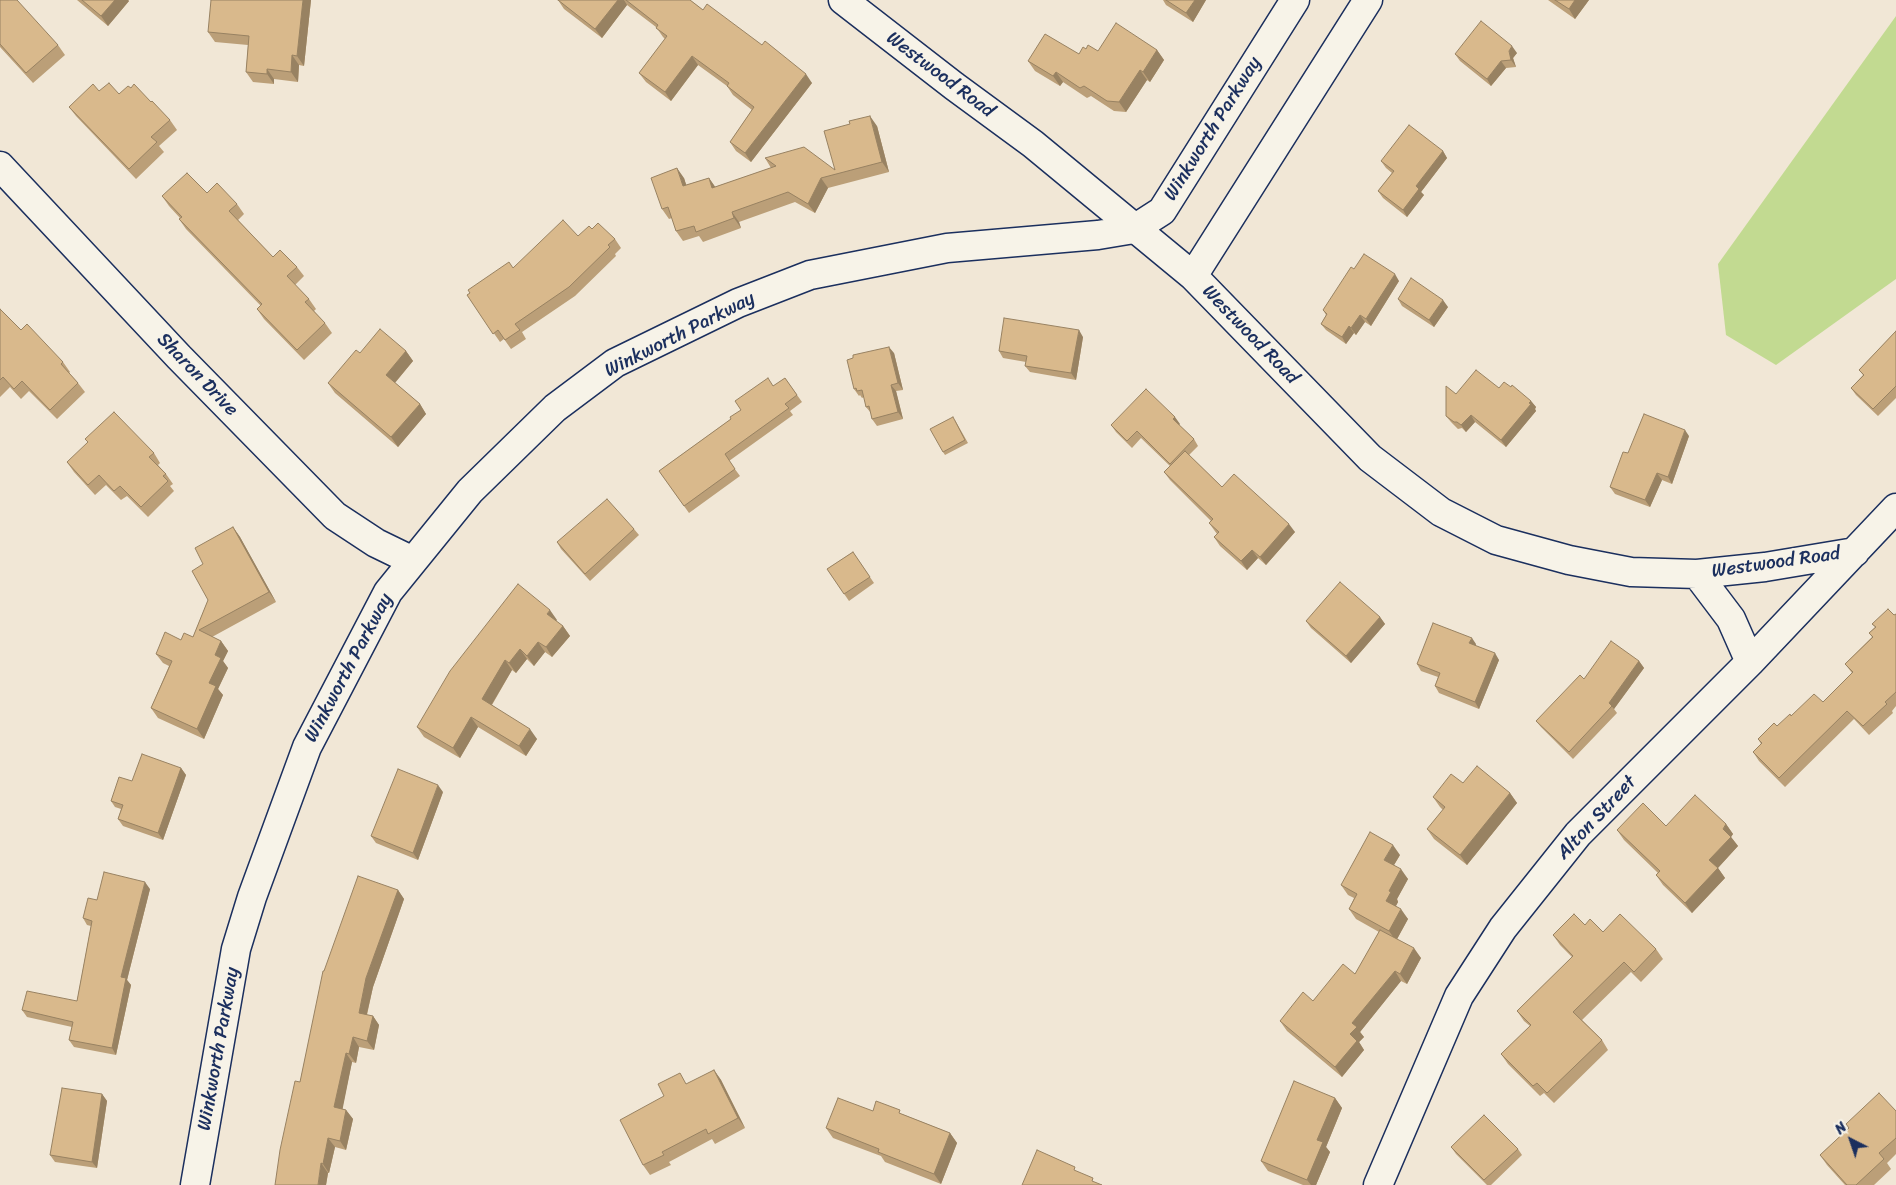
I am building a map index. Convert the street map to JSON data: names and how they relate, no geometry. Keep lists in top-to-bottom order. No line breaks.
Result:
{"streets":{"street":["Westwood Road","Winkworth Parkway","Sharon Drive","Alton Street"]},"crossings":[["Westwood Road","Winkworth Parkway"],["Westwood Road","Alton Street"],["Winkworth Parkway","Sharon Drive"]],"north":"top left"}
